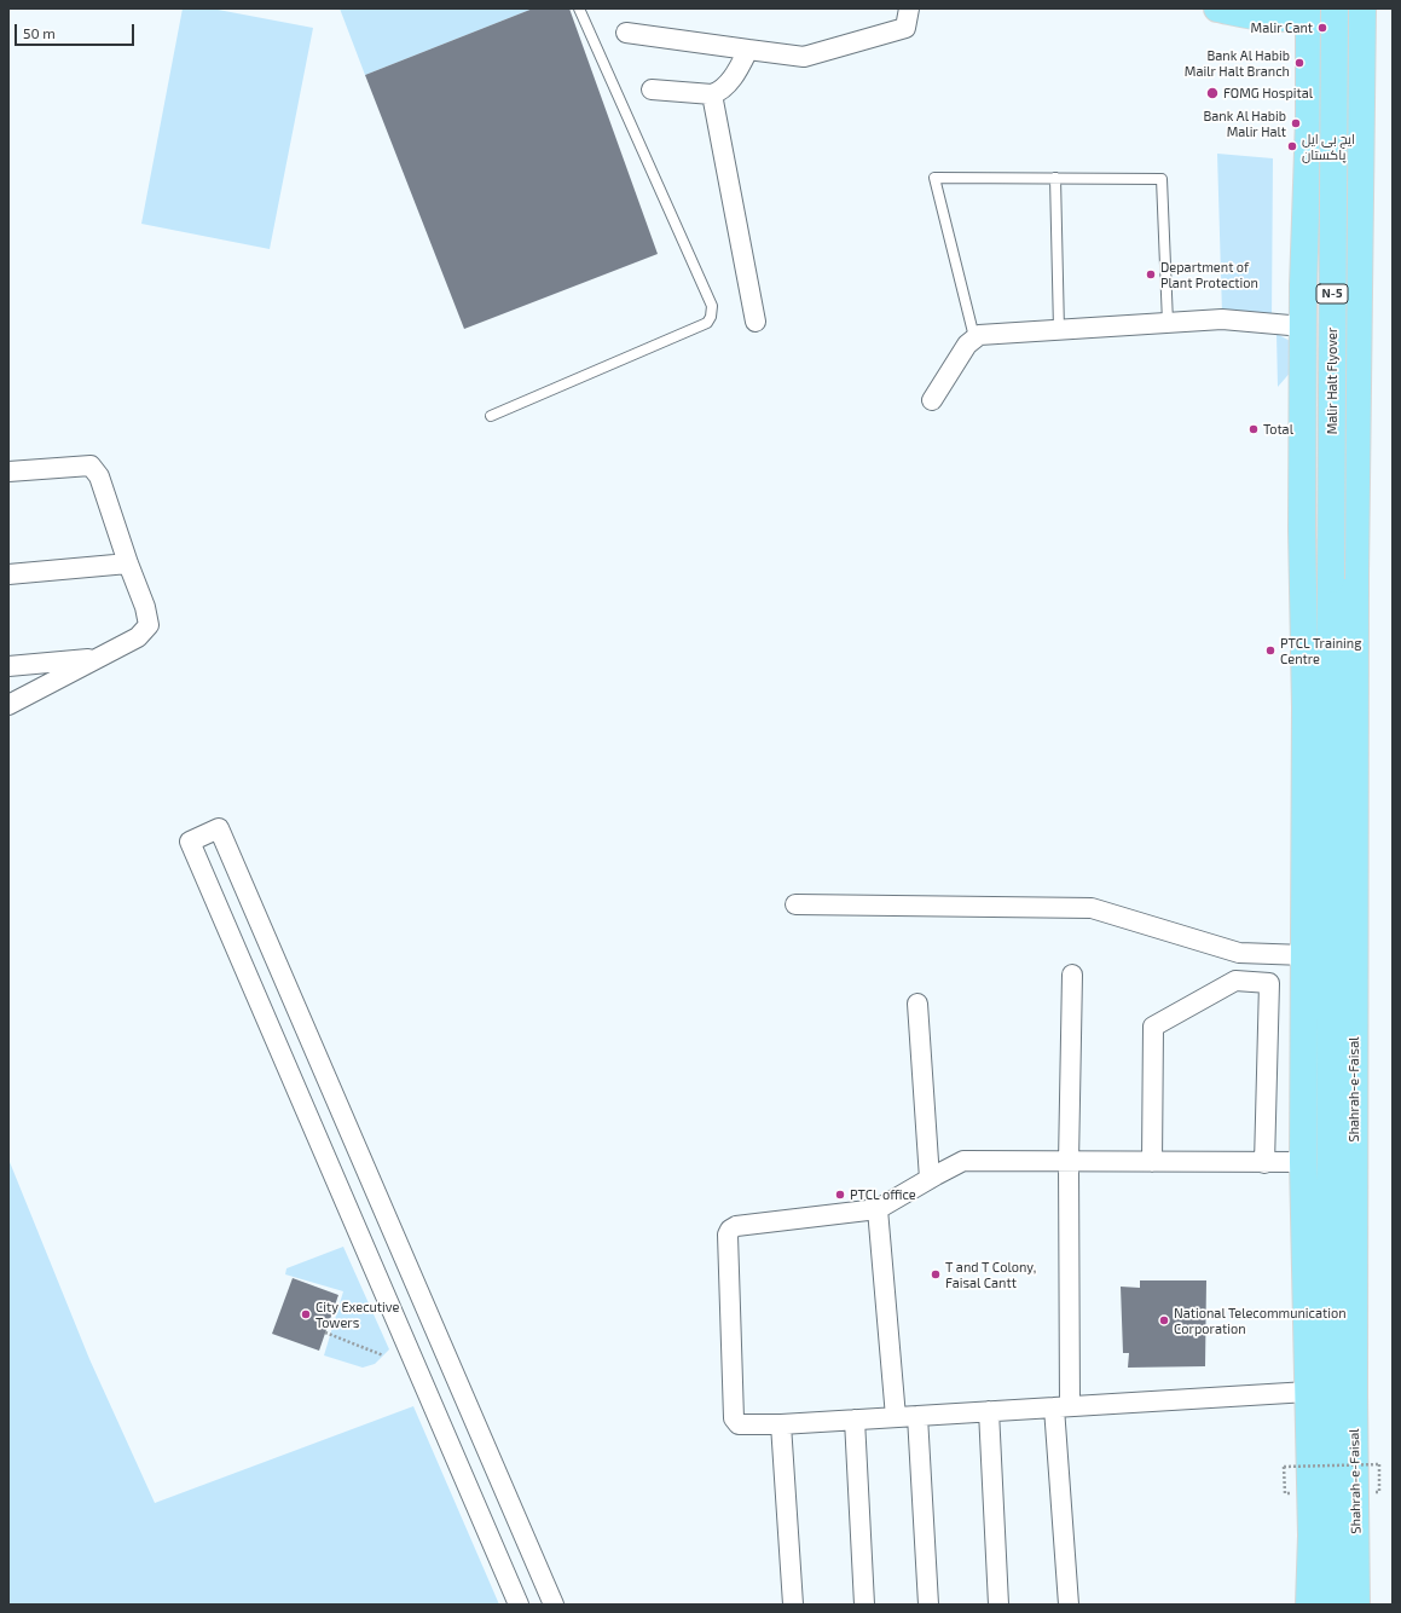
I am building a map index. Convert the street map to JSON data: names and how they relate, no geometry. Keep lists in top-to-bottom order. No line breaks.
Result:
{"streets":{"highway":["N-5","Malir Halt Flyover","Shahrah-e-Faisal"]},"crossings":[["Malir Halt Flyover","Shahrah-e-Faisal"]],"places":["Malir Cant","Bank Al Habib Mailr Halt Branch","FOMG Hospital","Bank Al Habib Malir Halt","ایچ بی ایل پاکستان","Department of Plant Protection","Total","PTCL Training Centre","PTCL office","T and T Colony, Faisal Cantt","City Executive Towers","National Telecommunication Corporation"],"scale_bar":"50 m"}
